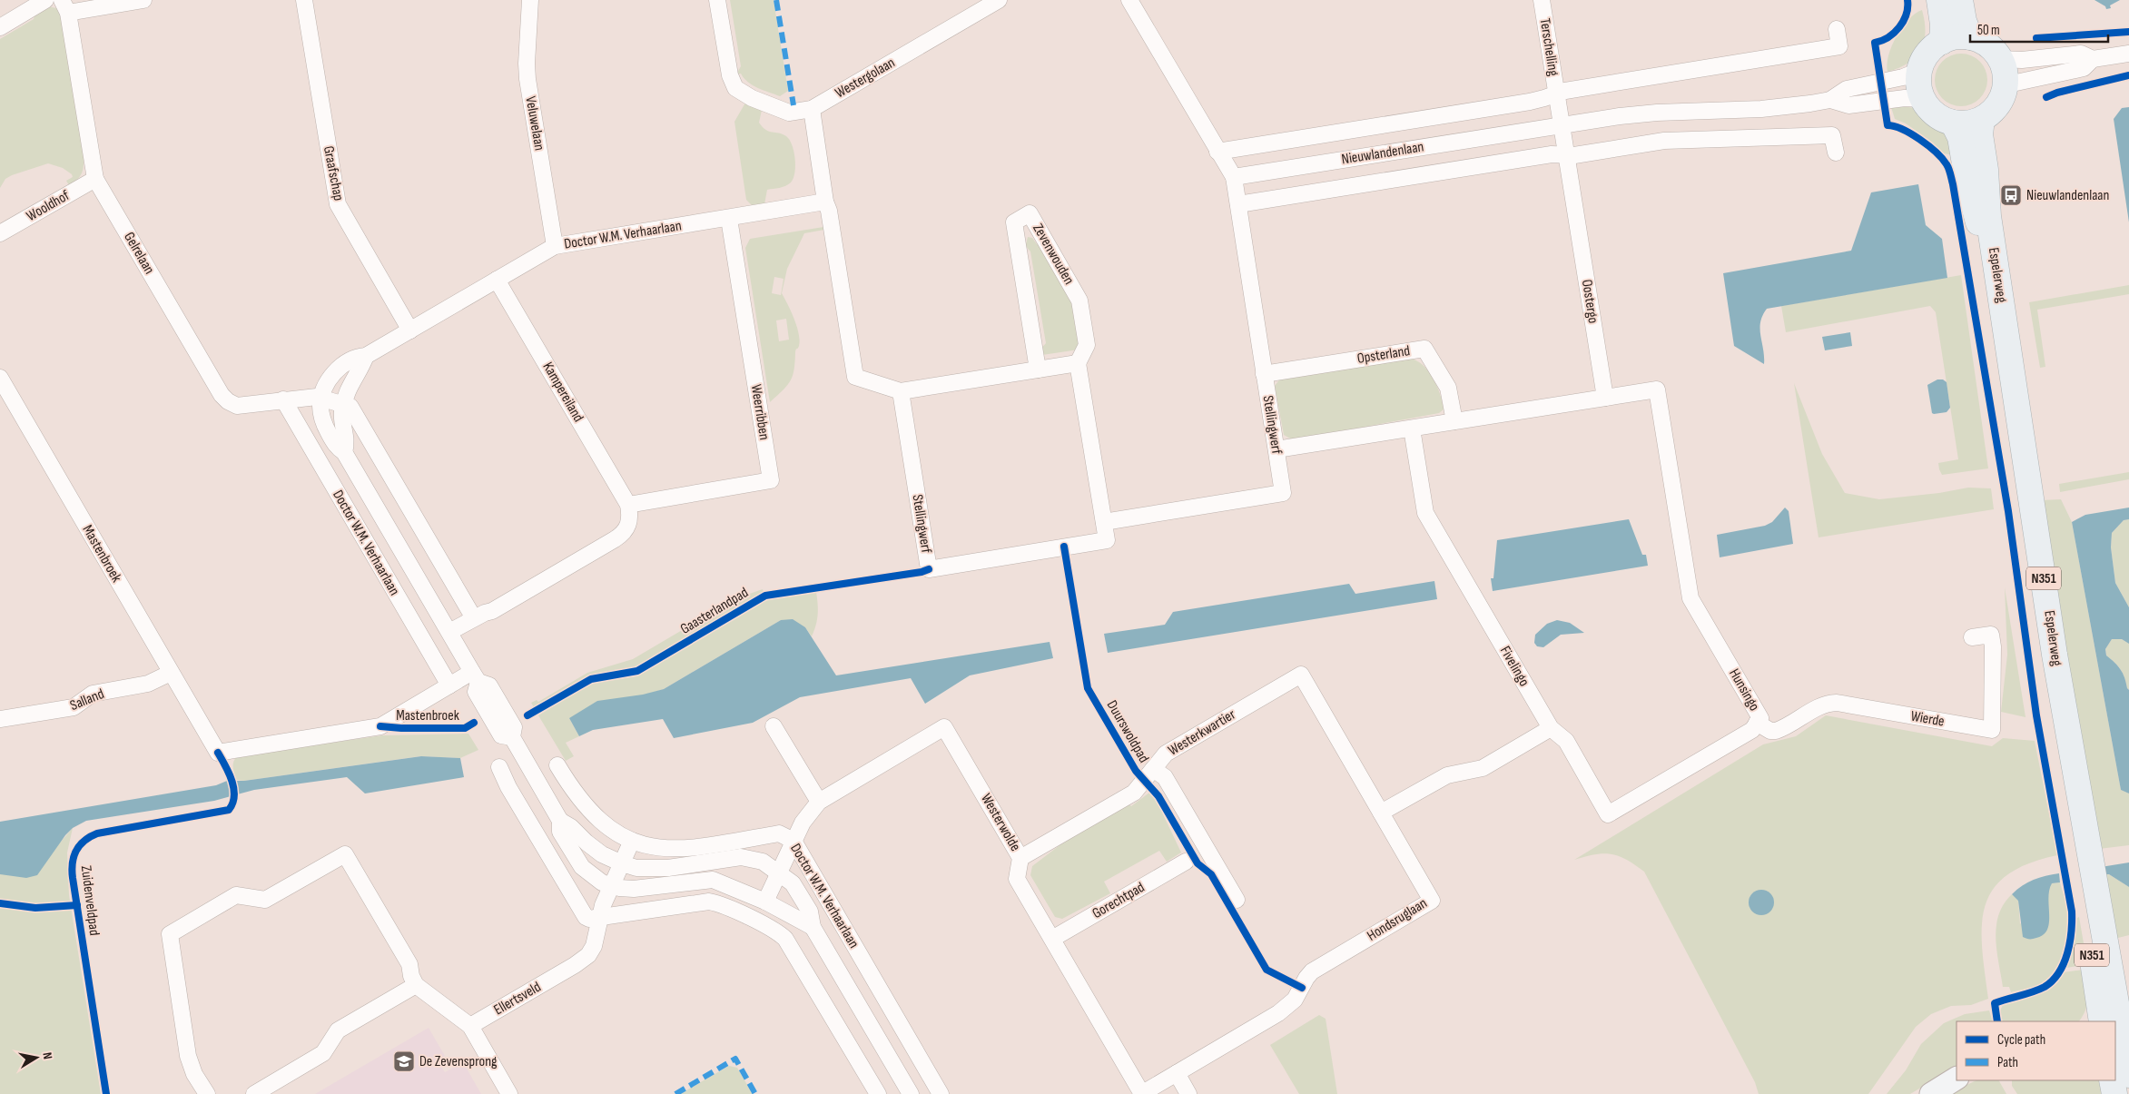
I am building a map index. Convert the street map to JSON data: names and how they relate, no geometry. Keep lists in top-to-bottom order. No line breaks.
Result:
{"streets":{"main road":["Espelerweg","N351"],"street":["Terschelling","Westergolaan","Veluwelaan","Nieuwlandenlaan","Graafschap","Wooldhof","Doctor W.M. Verhaarlaan","Gelrelaan","Zevenwouden","Oostergo","Opsterland","Kampereiland","Weerribben","Stellingwerf","Mastenbroek","Fivelingo","Hunsingo","Salland","Wierde","Duurswoldpad","Westerkwartier","Westerwolde","Gorechtpad","Hondsruglaan","Ellertsveld"],"cycle path":["Gaasterlandpad","Zuidenveldpad"]},"crossings":[["Terschelling","Nieuwlandenlaan"],["Veluwelaan","Doctor W.M. Verhaarlaan"],["Nieuwlandenlaan","Espelerweg"],["Nieuwlandenlaan","Oostergo"],["Nieuwlandenlaan","Stellingwerf"],["Graafschap","Doctor W.M. Verhaarlaan"],["Wooldhof","Gelrelaan"],["Doctor W.M. Verhaarlaan","Gelrelaan"],["Doctor W.M. Verhaarlaan","Kampereiland"],["Doctor W.M. Verhaarlaan","Weerribben"],["Doctor W.M. Verhaarlaan","Mastenbroek"],["Doctor W.M. Verhaarlaan","Westerwolde"],["Zevenwouden","Stellingwerf"],["Oostergo","Hunsingo"],["Opsterland","Stellingwerf"],["Kampereiland","Weerribben"],["Mastenbroek","Salland"],["Fivelingo","Hunsingo"],["Hunsingo","Wierde"],["Duurswoldpad","Westerkwartier"],["Westerkwartier","Westerwolde"],["Westerkwartier","Hondsruglaan"],["Westerwolde","Gorechtpad"],["Westerwolde","Hondsruglaan"]],"places":{"bus stop":["Nieuwlandenlaan"],"school or university":["De Zevensprong"]},"legend":["Cycle path","Path"],"scale_bar":"50 m","north":"right"}
